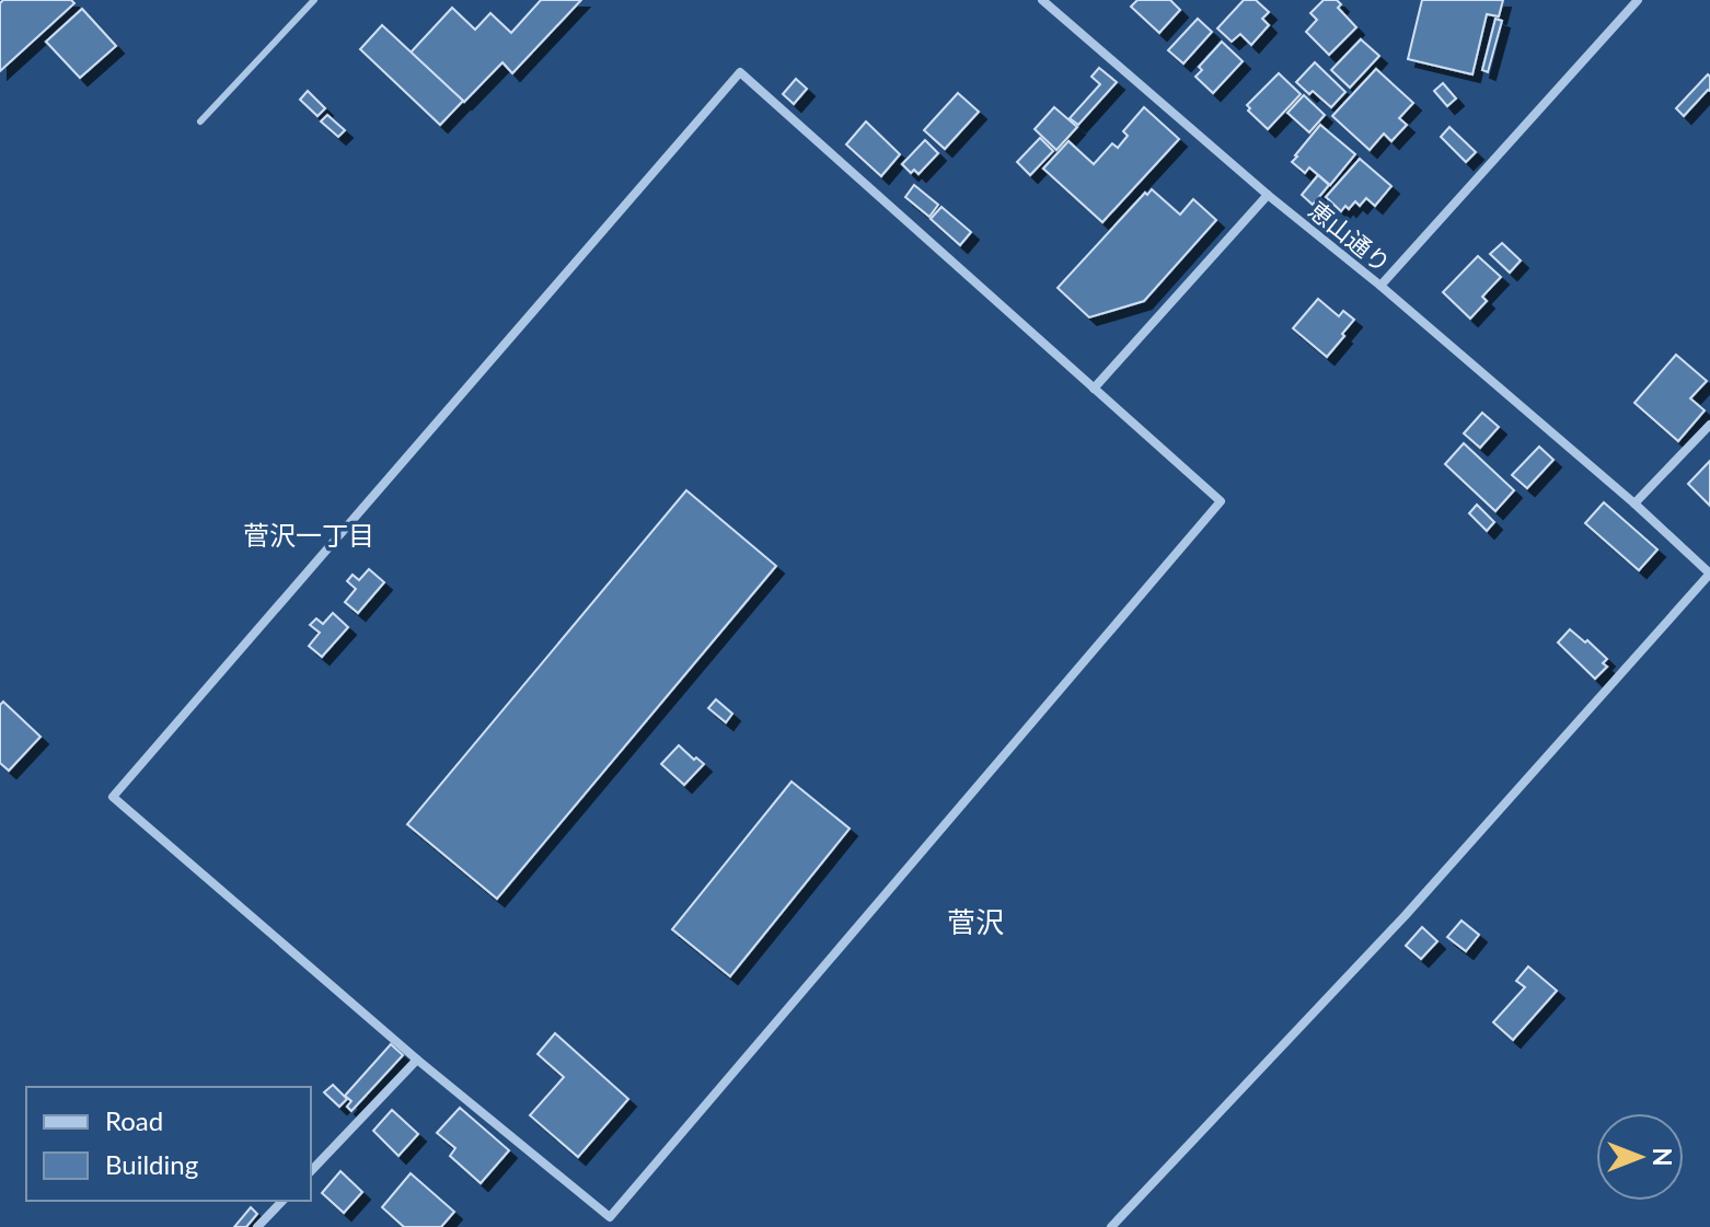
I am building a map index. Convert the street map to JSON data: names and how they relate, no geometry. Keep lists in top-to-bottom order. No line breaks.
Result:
{"streets":{"street":["恵山通り"]},"districts":["菅沢一丁目","菅沢"],"legend":["Road","Building"],"north":"right"}
